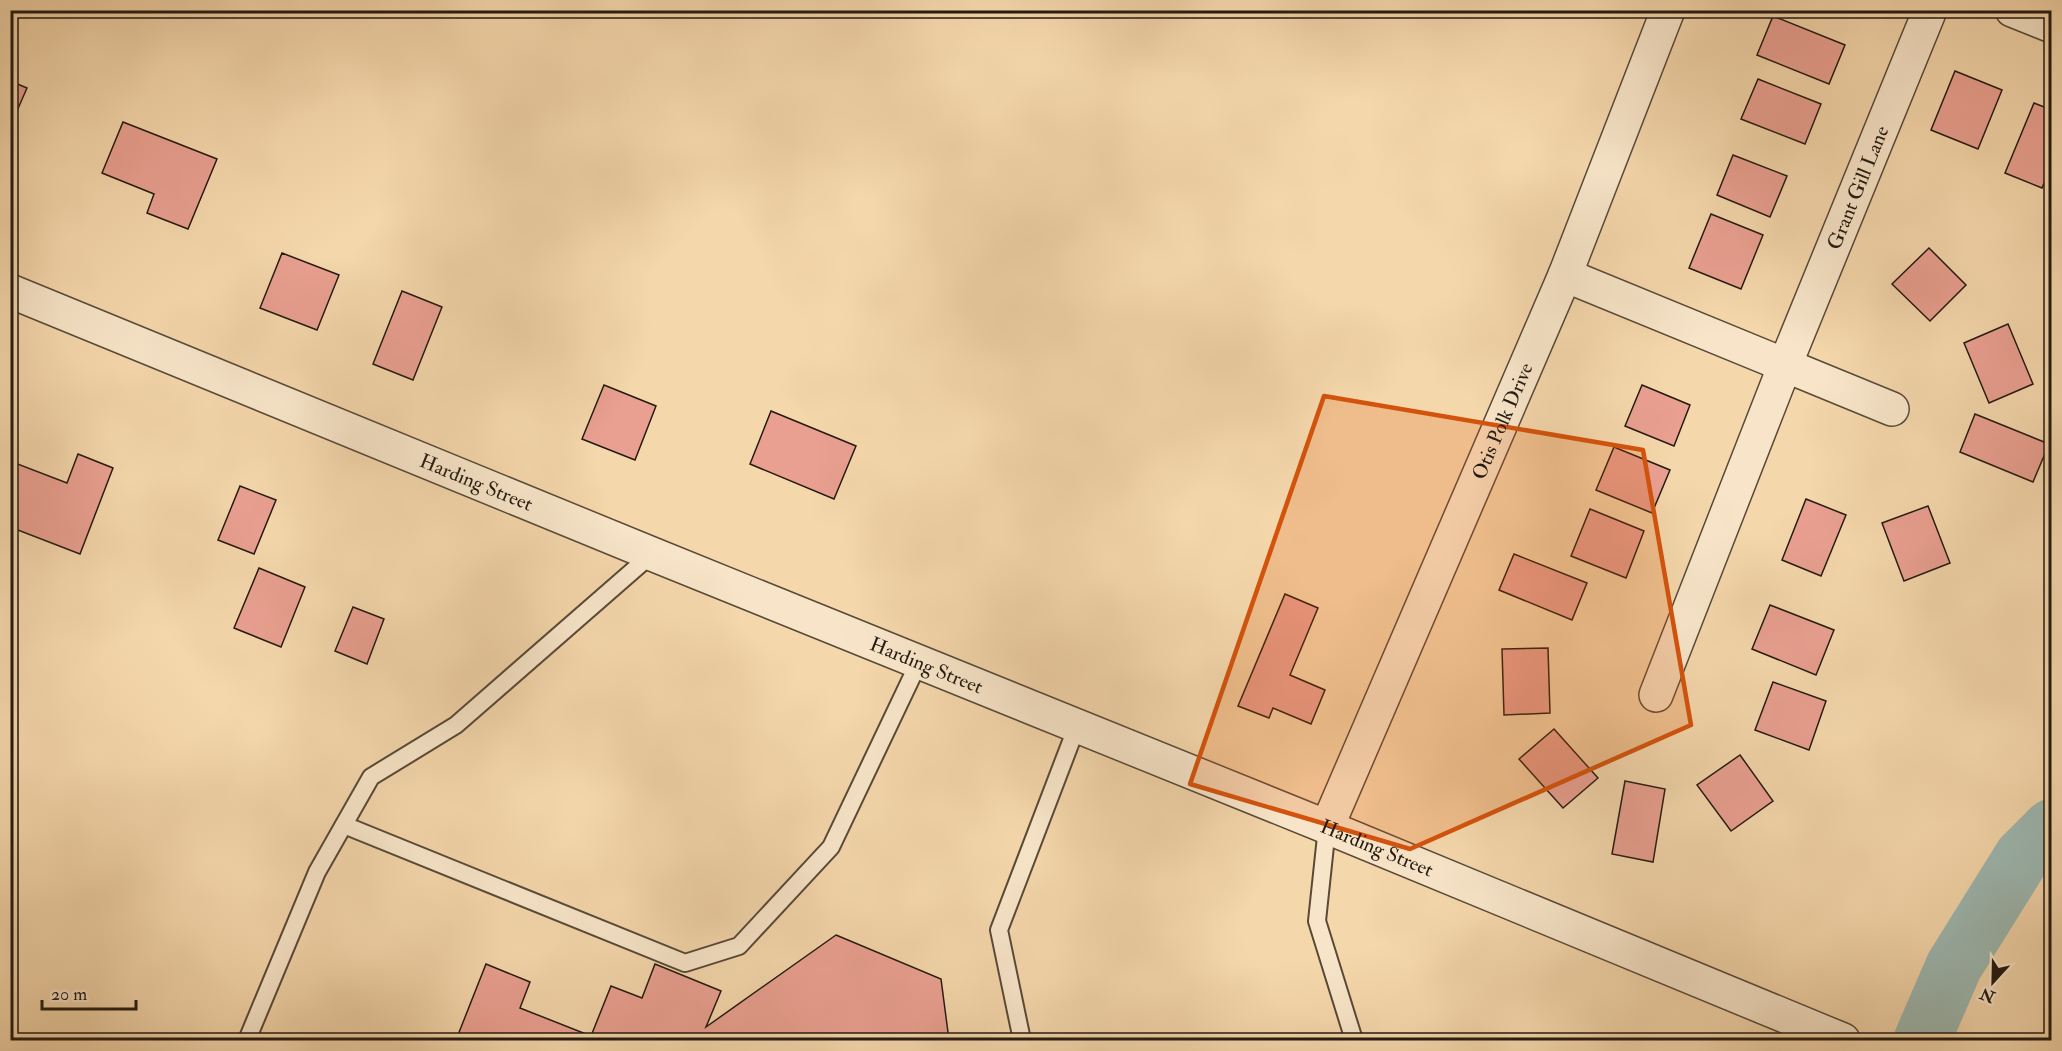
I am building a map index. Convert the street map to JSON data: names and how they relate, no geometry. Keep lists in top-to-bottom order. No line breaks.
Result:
{"streets":{"street":["Grant Gill Lane","Otis Polk Drive","Harding Street"]},"crossings":[["Otis Polk Drive","Harding Street"]],"scale_bar":"20 m","north":"bottom"}
